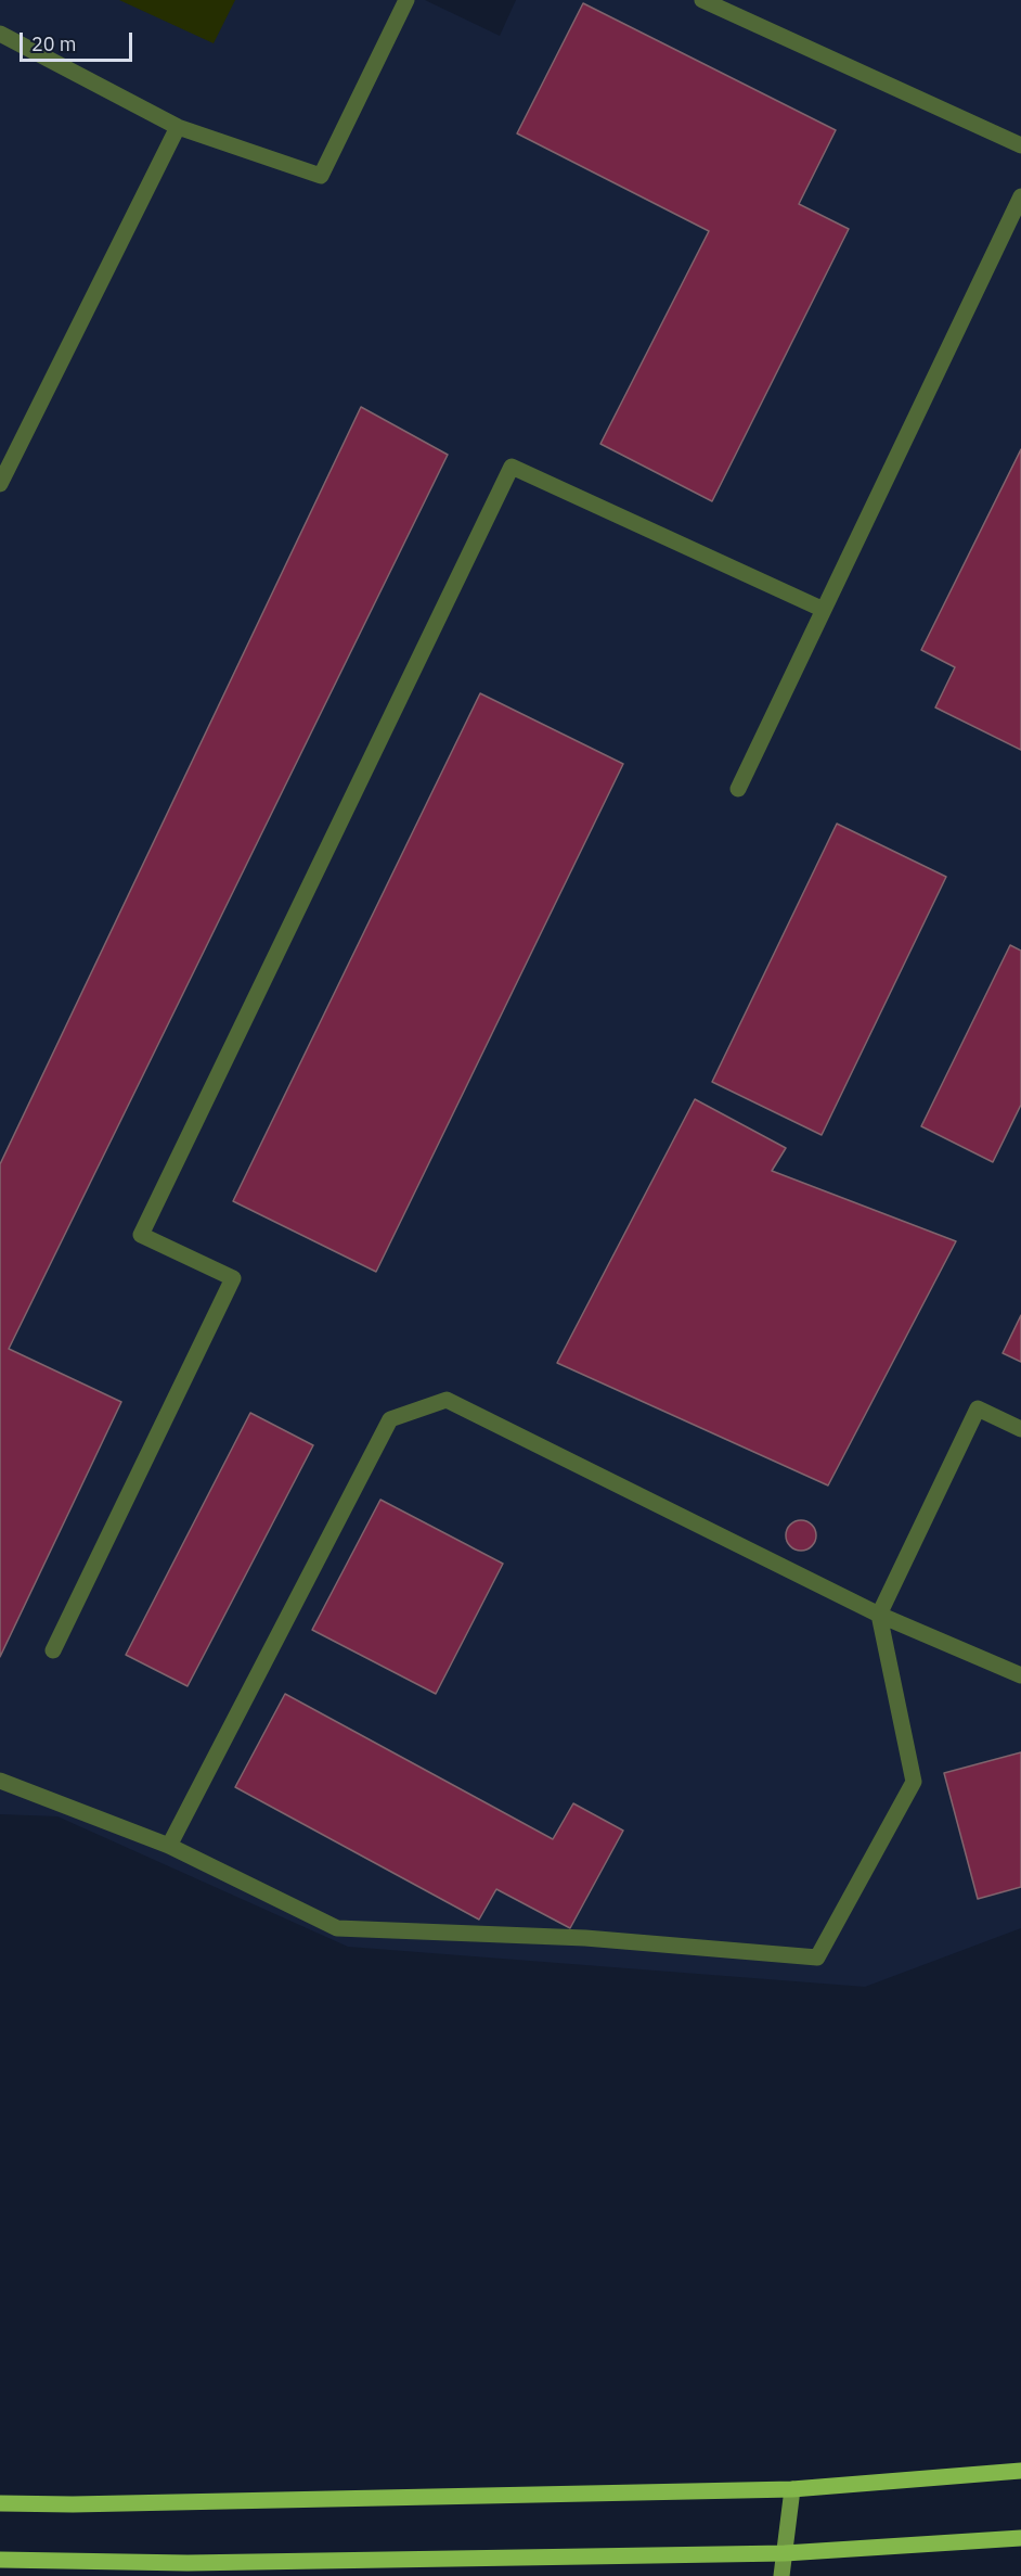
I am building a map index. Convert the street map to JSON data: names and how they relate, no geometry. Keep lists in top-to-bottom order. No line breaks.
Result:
{"scale_bar":"20 m"}
